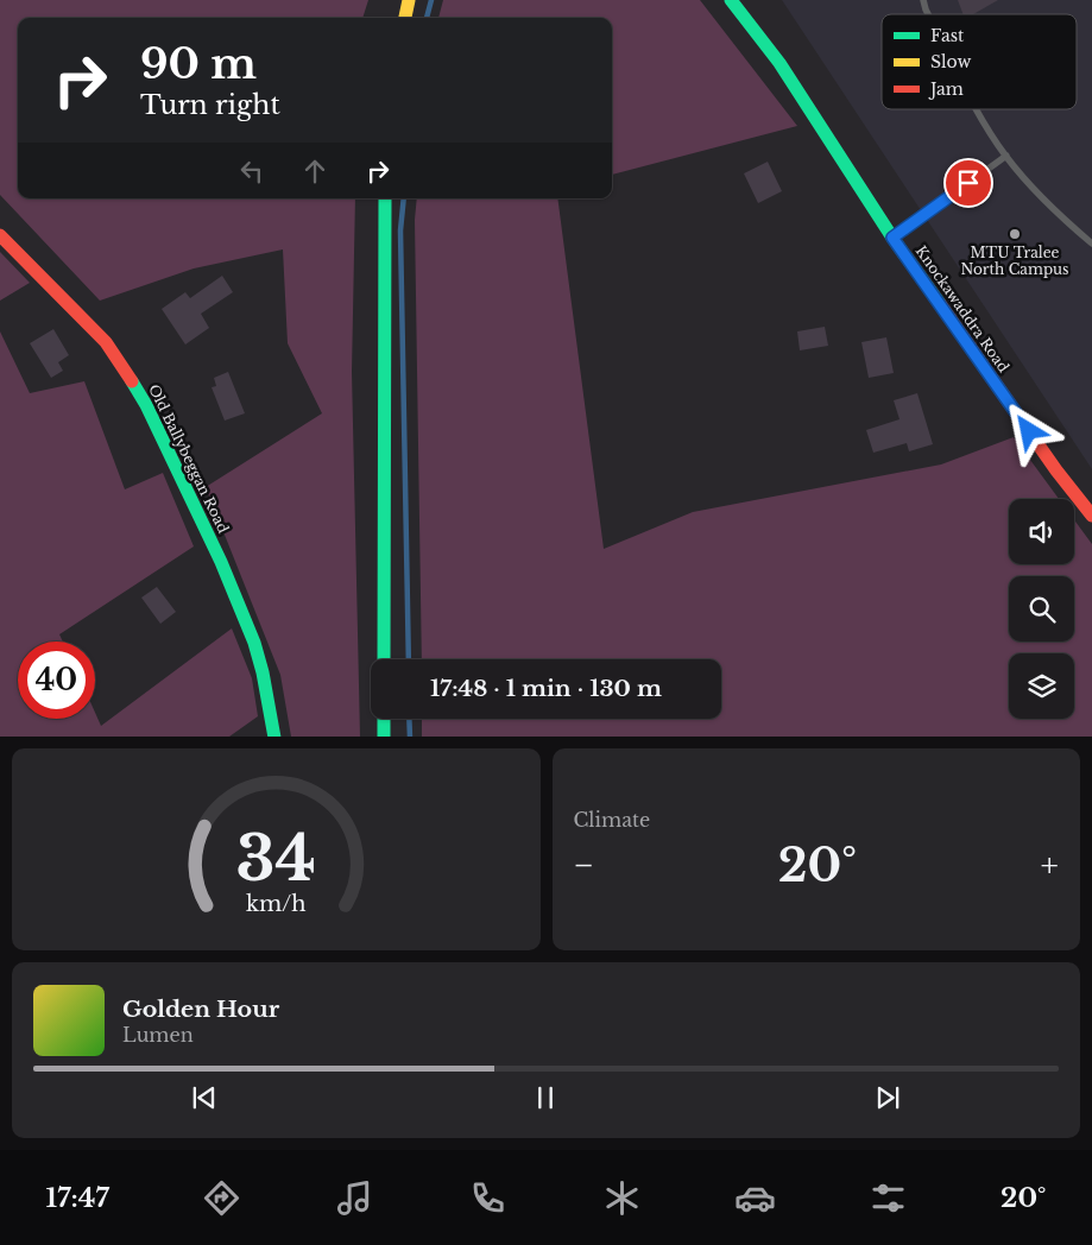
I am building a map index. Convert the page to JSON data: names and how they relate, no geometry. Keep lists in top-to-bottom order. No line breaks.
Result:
{"streets":{"street":["Knockawaddra Road","Old Ballybeggan Road"]},"places":["MTU Tralee North Campus"],"legend":["Fast","Slow","Jam"],"page":{"turn":["90 m","Turn right"],"limit":"40","trip":"17:48 · 1 min · 130 m","tile":"Climate","heat":["−","20°","+"],"song":["Golden Hour","Lumen"],"tabs":["17:47","20°"],"gauge":["34","km/h"]}}
